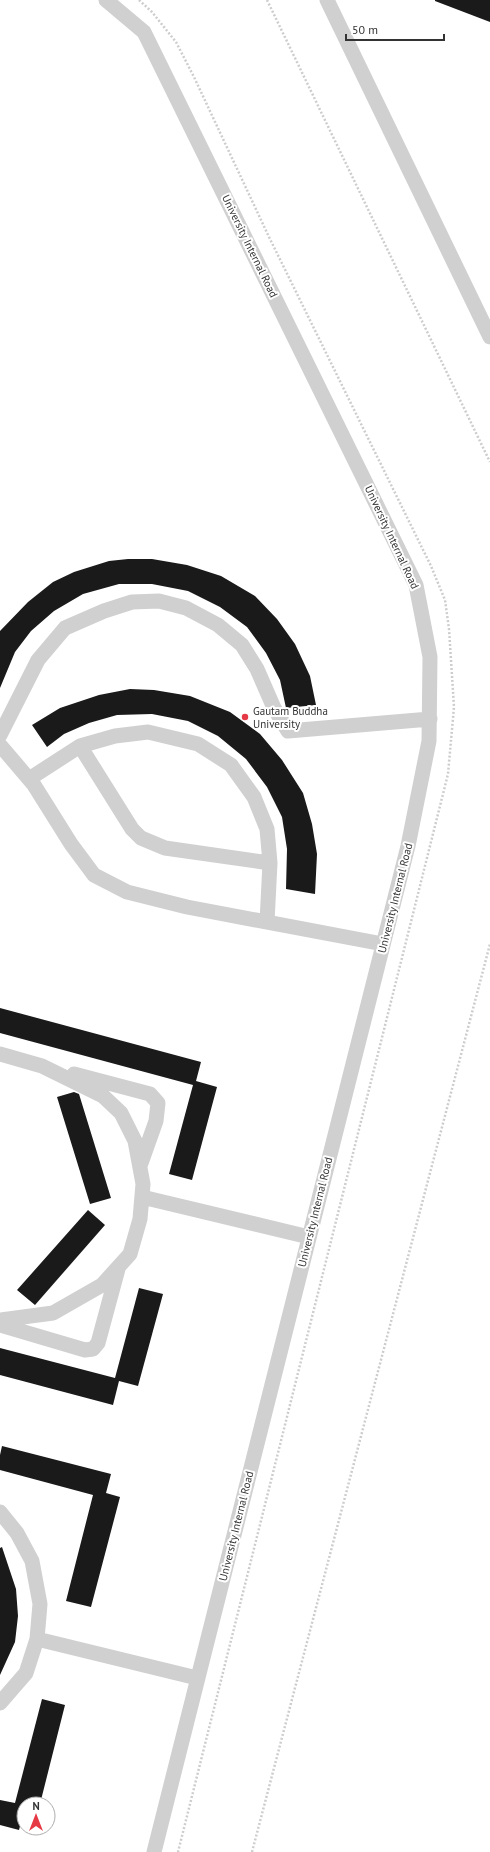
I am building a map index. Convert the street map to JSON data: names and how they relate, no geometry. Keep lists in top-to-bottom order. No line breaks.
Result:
{"streets":{"street":["University Internal Road"]},"places":["Gautam Buddha University"],"scale_bar":"50 m","north":"top"}
